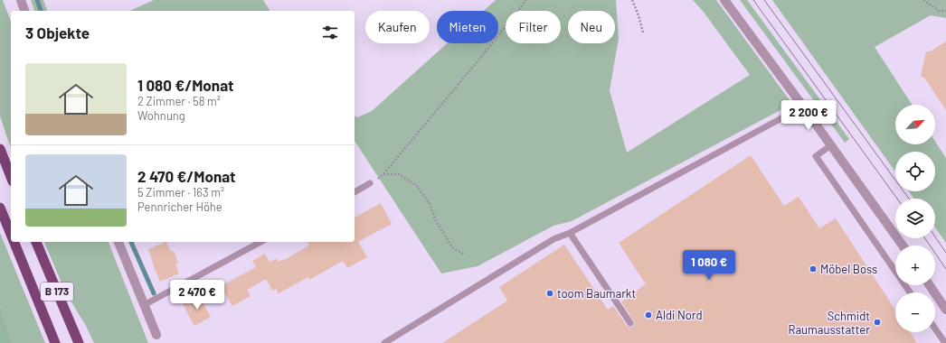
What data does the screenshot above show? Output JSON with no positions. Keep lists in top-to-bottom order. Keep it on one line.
{"streets":{"highway":["B 173"]},"places":["Möbel Boss","toom Baumarkt","Aldi Nord","Schmidt Raumausstatter"],"north":"top right","page":{"chip":["Kaufen","Mieten","Filter","Neu"],"heading":"3 Objekte","list":[{"name":"1 080 €/Monat","note":"2 Zimmer · 58 m² · Wohnung"},{"name":"2 470 €/Monat","note":"5 Zimmer · 163 m² · Pennricher Höhe"}],"price":["2 200 €","1 080 €","2 470 €"],"map_buttons":["+","−"]}}
